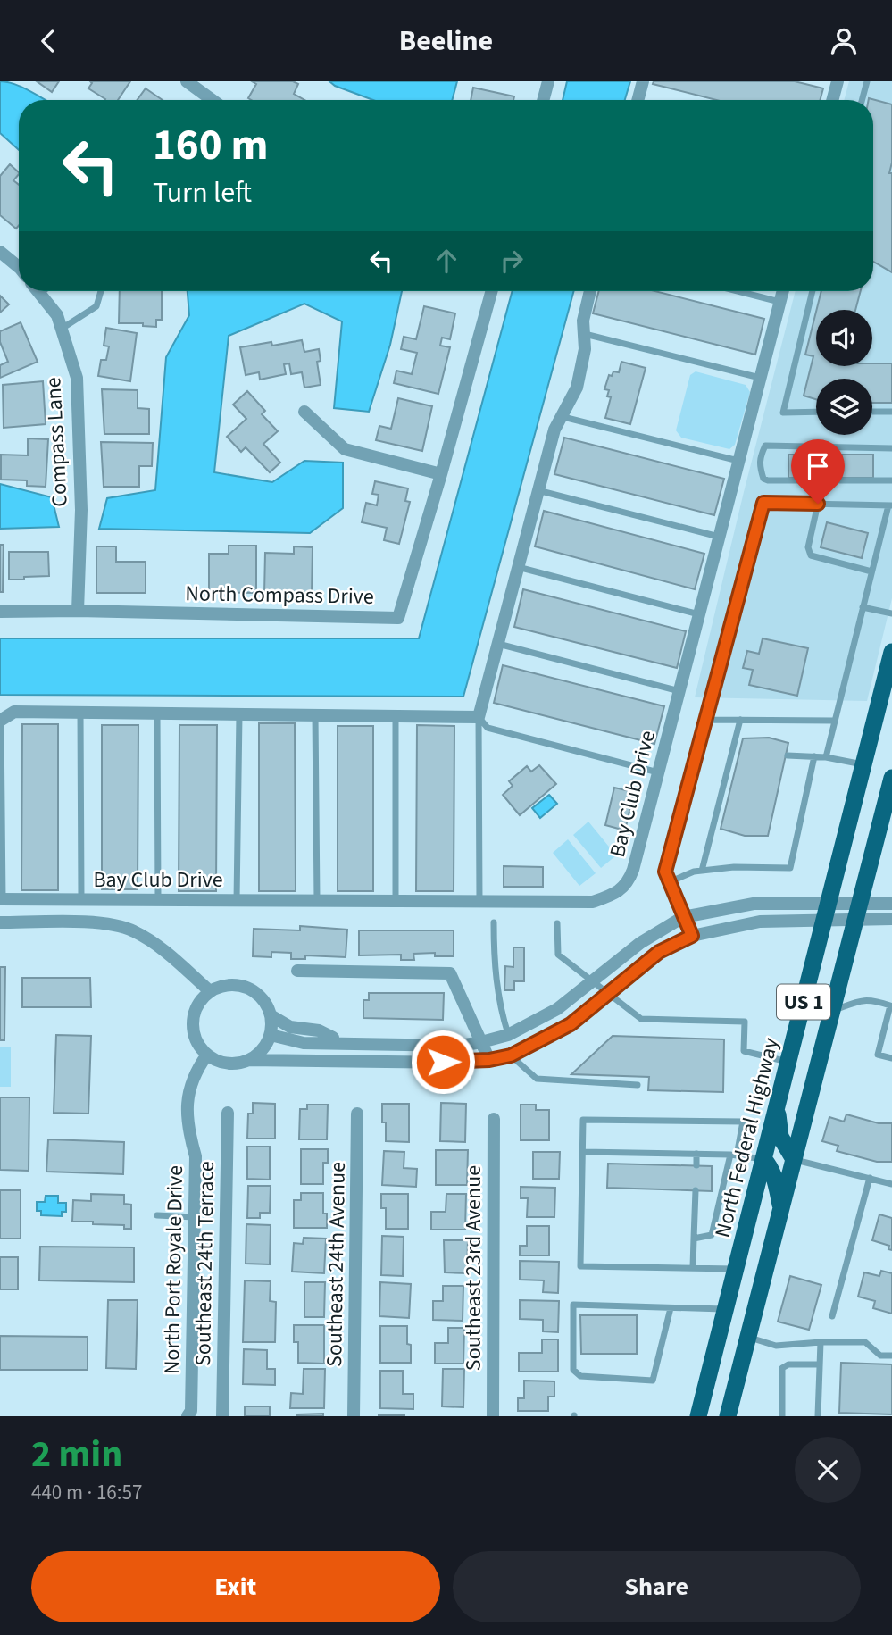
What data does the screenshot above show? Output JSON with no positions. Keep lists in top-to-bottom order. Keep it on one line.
{"streets":{"main road":["US 1","North Federal Highway"],"street":["Compass Lane","North Compass Drive","Bay Club Drive","Southeast 24th Terrace","Southeast 24th Avenue","Southeast 23rd Avenue","North Port Royale Drive"]},"crossings":[["Compass Lane","North Compass Drive"]],"page":{"header":"Beeline","turn":["160 m","Turn left"],"heading":["2 min","440 m · 16:57"],"buttons":["Exit","Share"]}}
